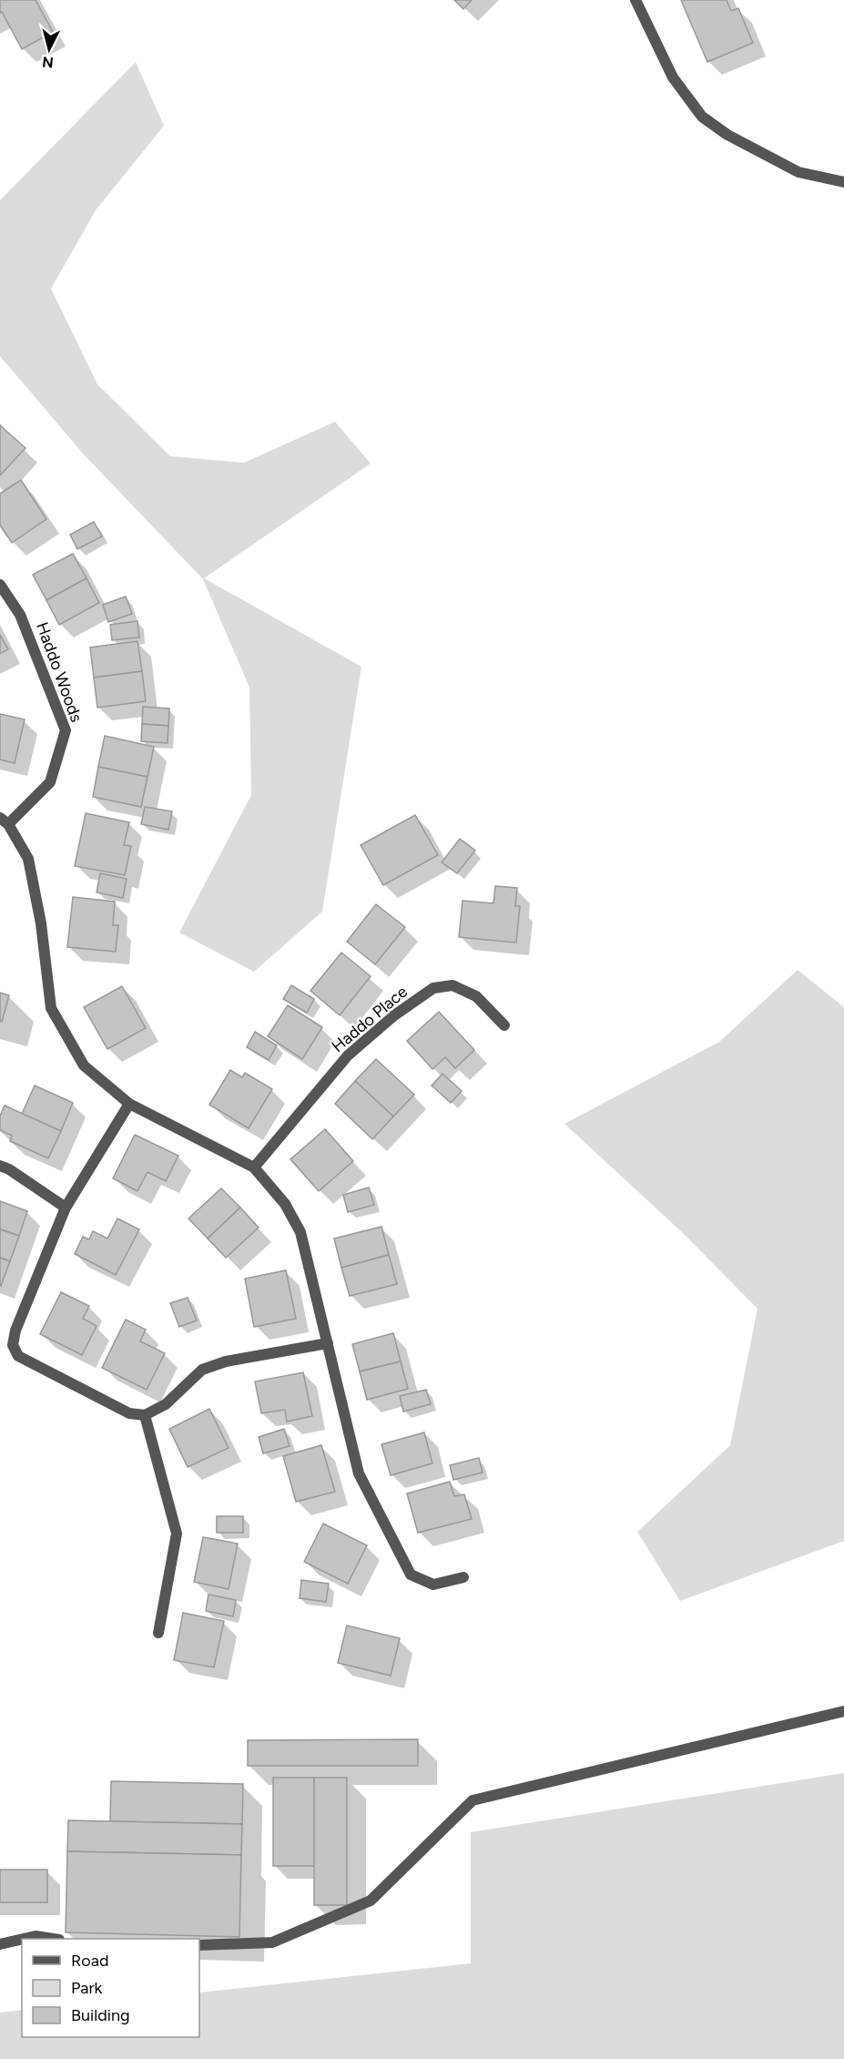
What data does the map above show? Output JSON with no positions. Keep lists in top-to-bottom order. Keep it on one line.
{"streets":{"street":["Haddo Woods","Haddo Place"]},"legend":["Road","Park","Building"],"north":"bottom"}
